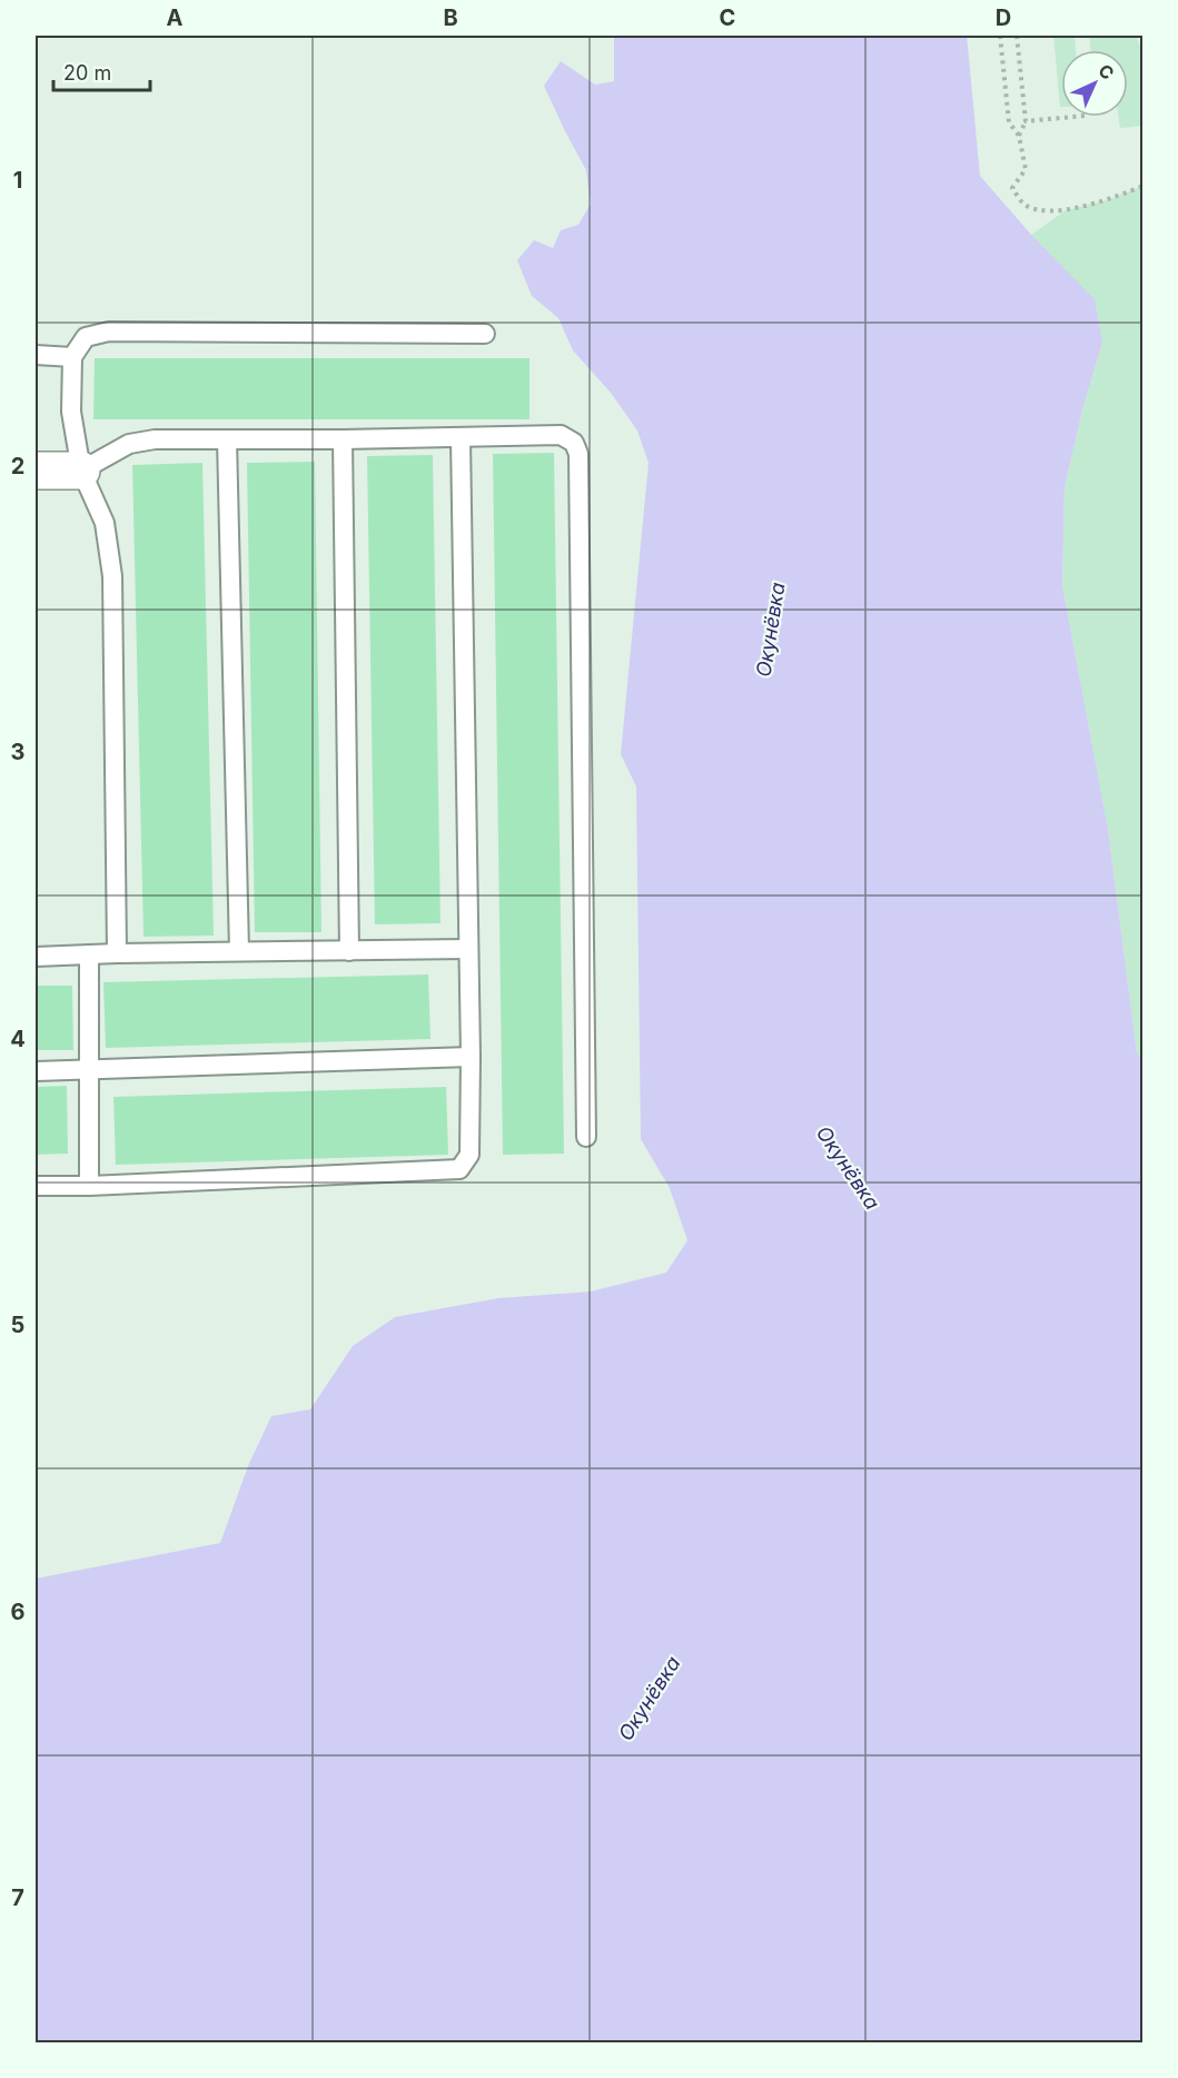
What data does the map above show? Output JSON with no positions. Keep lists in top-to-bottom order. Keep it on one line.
{"water":["Окунёвка"],"scale_bar":"20 m","north":"top right","grid":{"columns":["A","B","C","D"],"rows":["1","2","3","4","5","6","7"]}}
